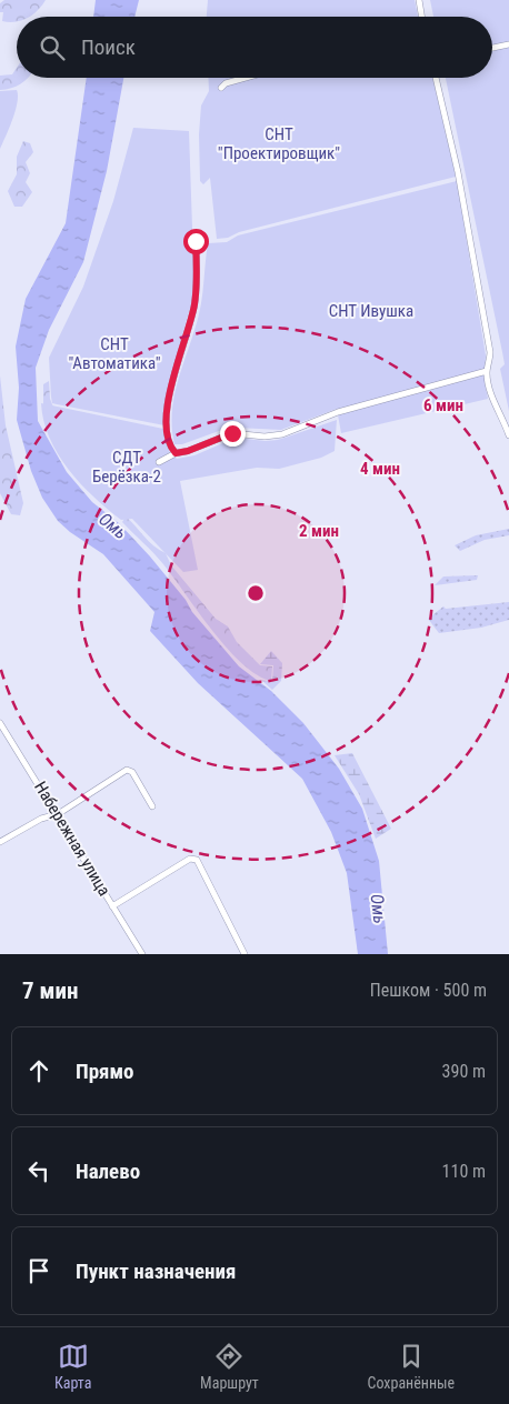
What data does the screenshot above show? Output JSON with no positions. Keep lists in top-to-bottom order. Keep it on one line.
{"streets":{"street":["Набережная улица"]},"water":["Омь"],"parks":["СНТ \"Проектировщик\"","СНТ Ивушка","СНТ \"Автоматика\"","СДТ Берёзка-2"],"page":{"search":"Поиск","heading":["7 мин","Пешком · 500 m"],"list":[["Прямо","390 m"],["Налево","110 m"],"Пункт назначения"],"nav":["Карта","Маршрут","Сохранённые"]},"rings":["6 мин","4 мин","2 мин"]}
